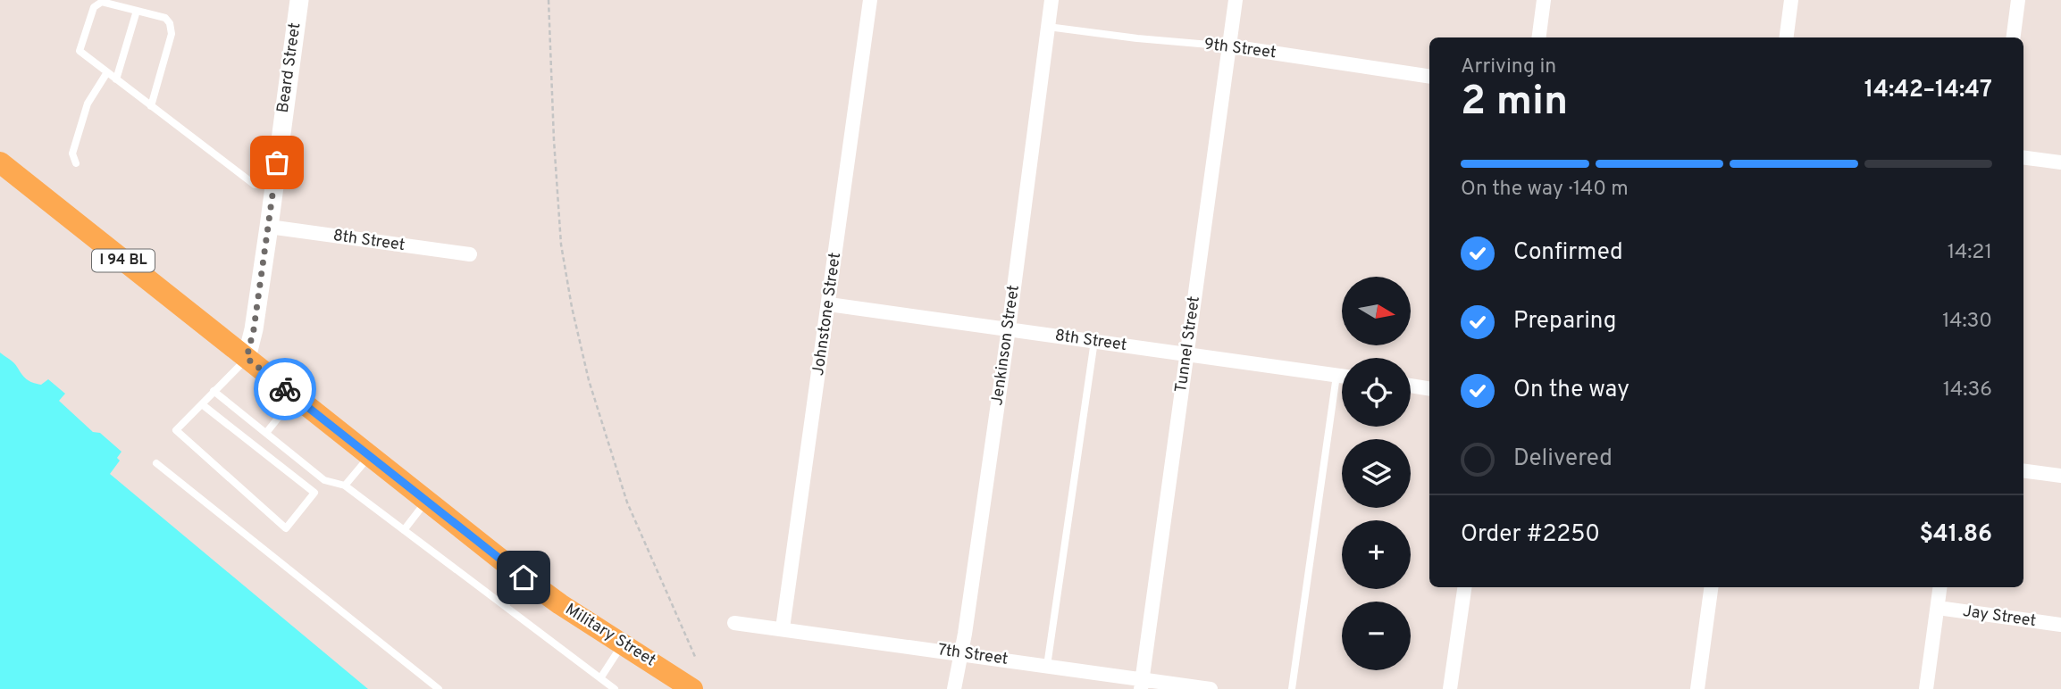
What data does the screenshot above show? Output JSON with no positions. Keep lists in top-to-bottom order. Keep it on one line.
{"streets":{"main road":["I 94 BL","Military Street"],"street":["9th Street","Beard Street","8th Street","Johnstone Street","Tunnel Street","Jenkinson Street","Jay Street","7th Street"]},"crossings":[["9th Street","Tunnel Street"],["9th Street","Jenkinson Street"],["Beard Street","8th Street"],["Beard Street","Military Street"],["8th Street","Johnstone Street"],["8th Street","Tunnel Street"],["8th Street","Jenkinson Street"],["Johnstone Street","7th Street"],["Tunnel Street","7th Street"],["Jenkinson Street","7th Street"]],"north":"right","page":{"heading":["2 min","Arriving in","14:42–14:47"],"panel":["Order #2250","$41.86"],"bar":"On the way · 140 m","list":[["Confirmed","14:21"],["Preparing","14:30"],["On the way","14:36"],"Delivered"],"map_buttons":["+","−"]}}
